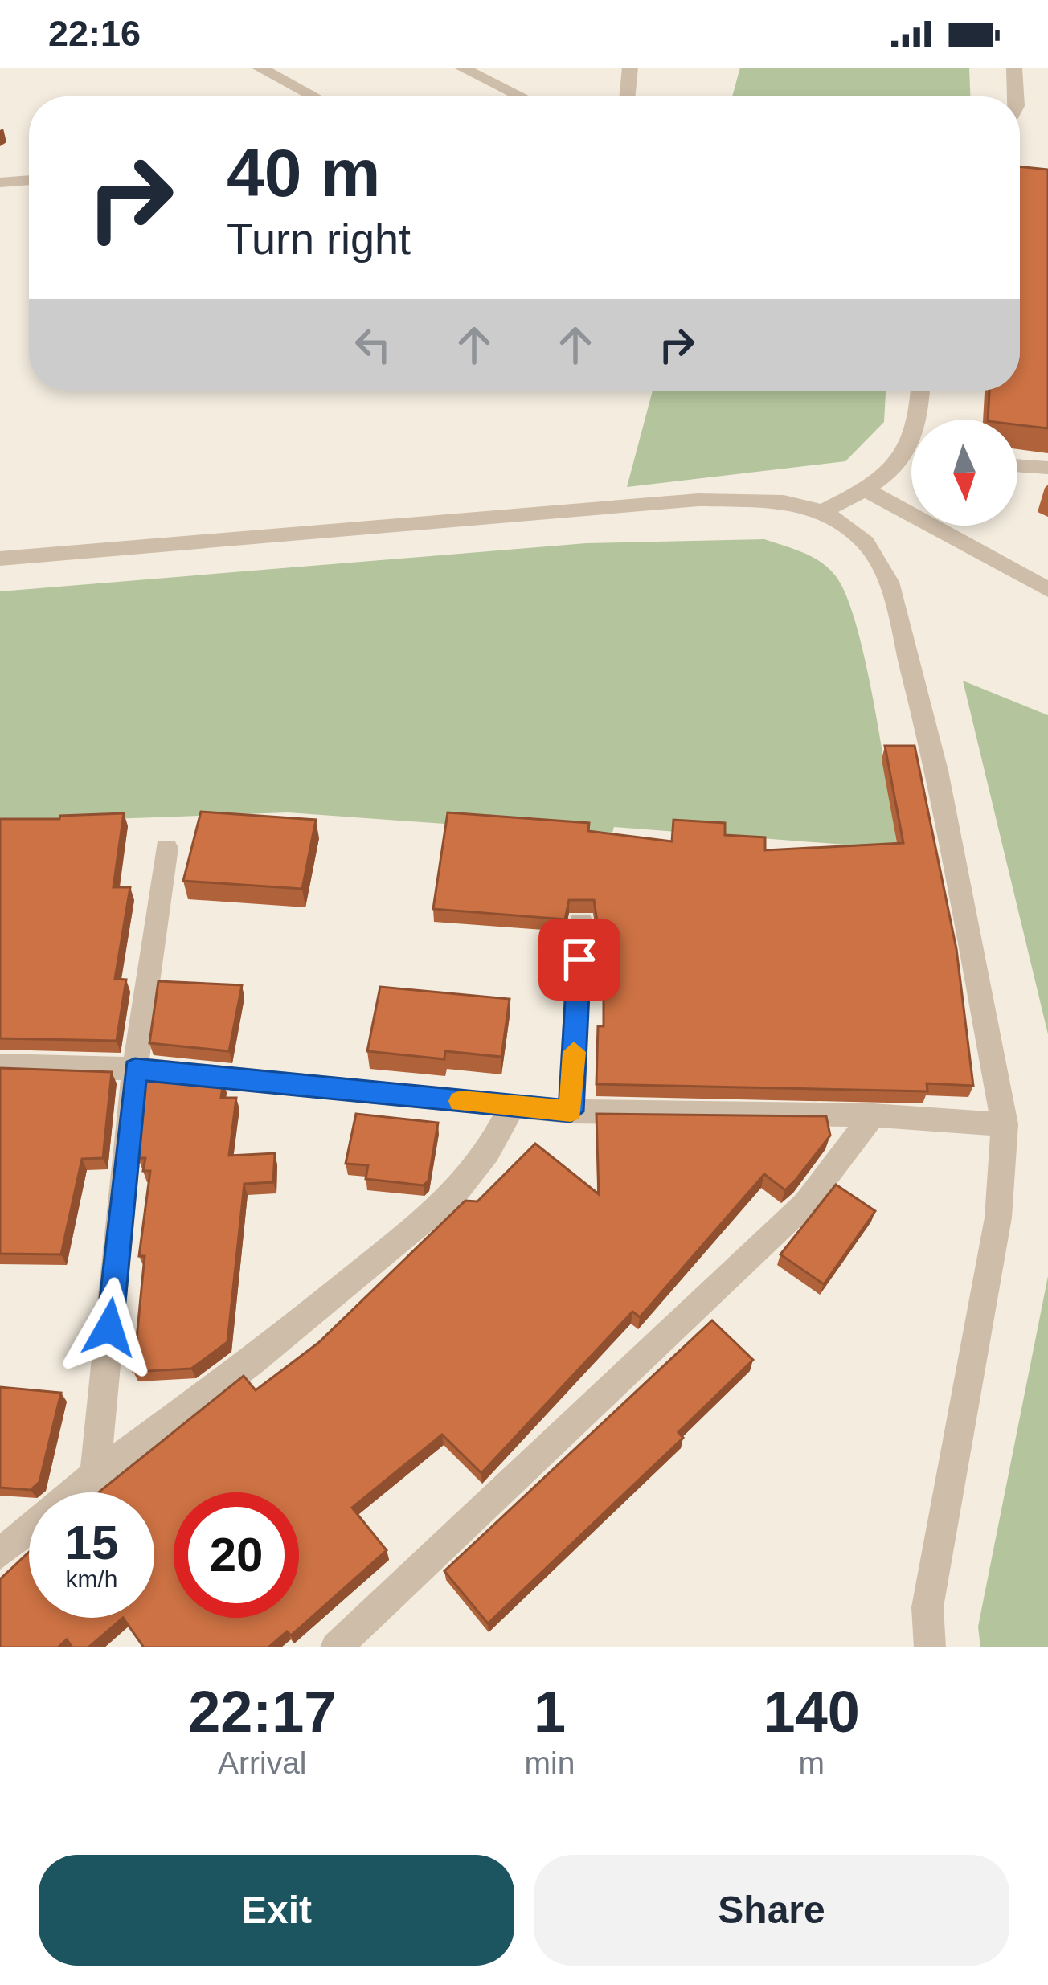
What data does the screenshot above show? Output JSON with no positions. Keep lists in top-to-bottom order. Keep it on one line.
{"north":"bottom","page":{"status":"22:16","turn":["40 m","Turn right"],"speed":"15 km/h","limit":"20","eta":["22:17","Arrival","1","min","140","m"],"buttons":["Exit","Share"]}}
